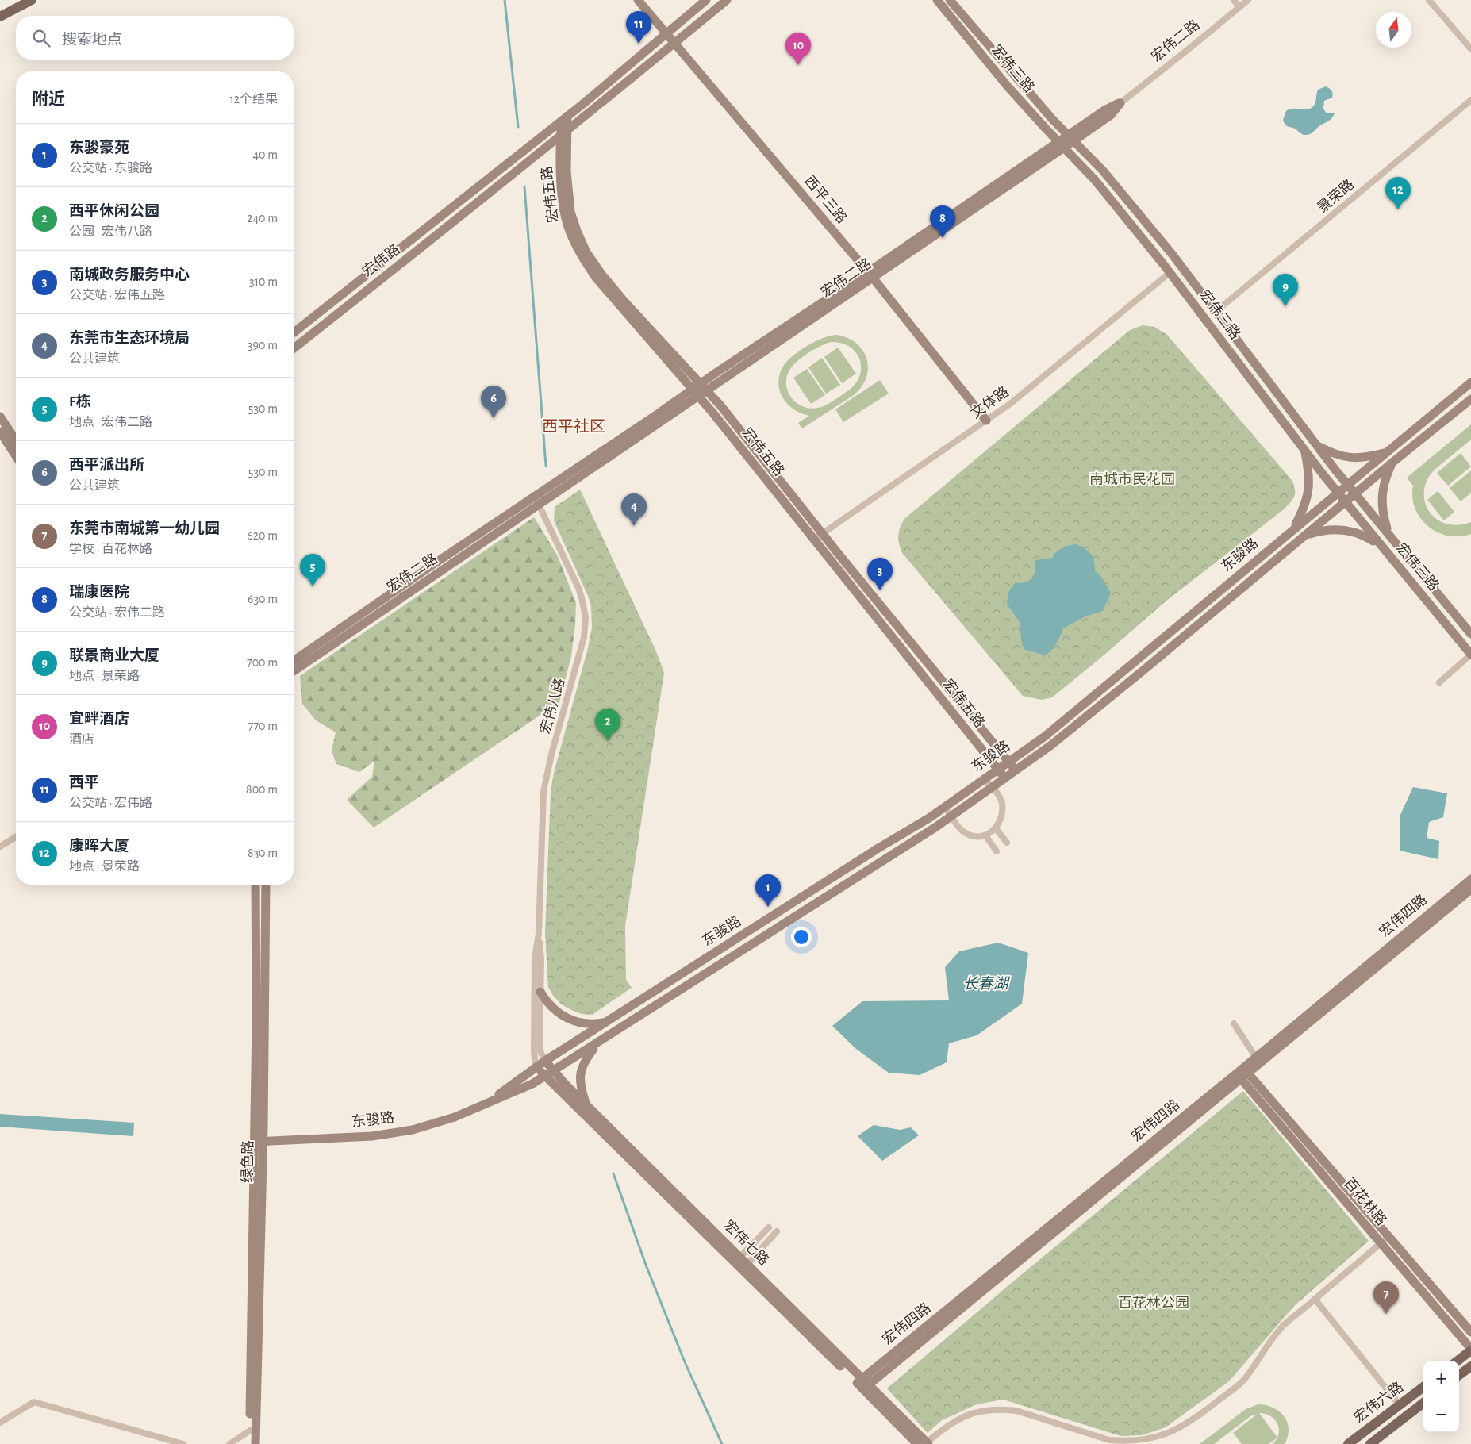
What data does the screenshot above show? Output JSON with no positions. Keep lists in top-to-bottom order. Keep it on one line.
{"streets":{"main road":["宏伟六路"],"street":["宏伟二路","宏伟三路","宏伟五路","景荣路","西平三路","宏伟路","文体路","东骏路","宏伟八路","宏伟四路","绿色路","百花林路","宏伟七路"]},"crossings":[["宏伟二路","宏伟三路"],["宏伟二路","宏伟五路"],["宏伟二路","西平三路"],["宏伟二路","宏伟八路"],["宏伟三路","景荣路"],["宏伟三路","文体路"],["宏伟三路","东骏路"],["宏伟五路","宏伟路"],["宏伟五路","文体路"],["宏伟五路","东骏路"],["西平三路","文体路"],["东骏路","宏伟八路"],["东骏路","绿色路"],["东骏路","宏伟七路"],["宏伟八路","宏伟七路"],["宏伟四路","百花林路"],["宏伟四路","宏伟七路"]],"districts":["西平社区"],"water":["长春湖"],"parks":["南城市民花园","百花林公园"],"north":"top","page":{"pins":["11","10","12","8","9","6","4","5","3","2","1","7"],"search":"搜索地点","heading":["附近","12个结果"],"list":[{"mark":"1","name":"东骏豪苑","note":"公交站 · 东骏路","value":"40 m"},{"mark":"2","name":"西平休闲公园","note":"公园 · 宏伟八路","value":"240 m"},{"mark":"3","name":"南城政务服务中心","note":"公交站 · 宏伟五路","value":"310 m"},{"mark":"4","name":"东莞市生态环境局","note":"公共建筑","value":"390 m"},{"mark":"5","name":"F栋","note":"地点 · 宏伟二路","value":"530 m"},{"mark":"6","name":"西平派出所","note":"公共建筑","value":"530 m"},{"mark":"7","name":"东莞市南城第一幼儿园","note":"学校 · 百花林路","value":"620 m"},{"mark":"8","name":"瑞康医院","note":"公交站 · 宏伟二路","value":"630 m"},{"mark":"9","name":"联景商业大厦","note":"地点 · 景荣路","value":"700 m"},{"mark":"10","name":"宜畔酒店","note":"酒店","value":"770 m"},{"mark":"11","name":"西平","note":"公交站 · 宏伟路","value":"800 m"},{"mark":"12","name":"康晖大厦","note":"地点 · 景荣路","value":"830 m"}],"map_buttons":["+","−"]}}
